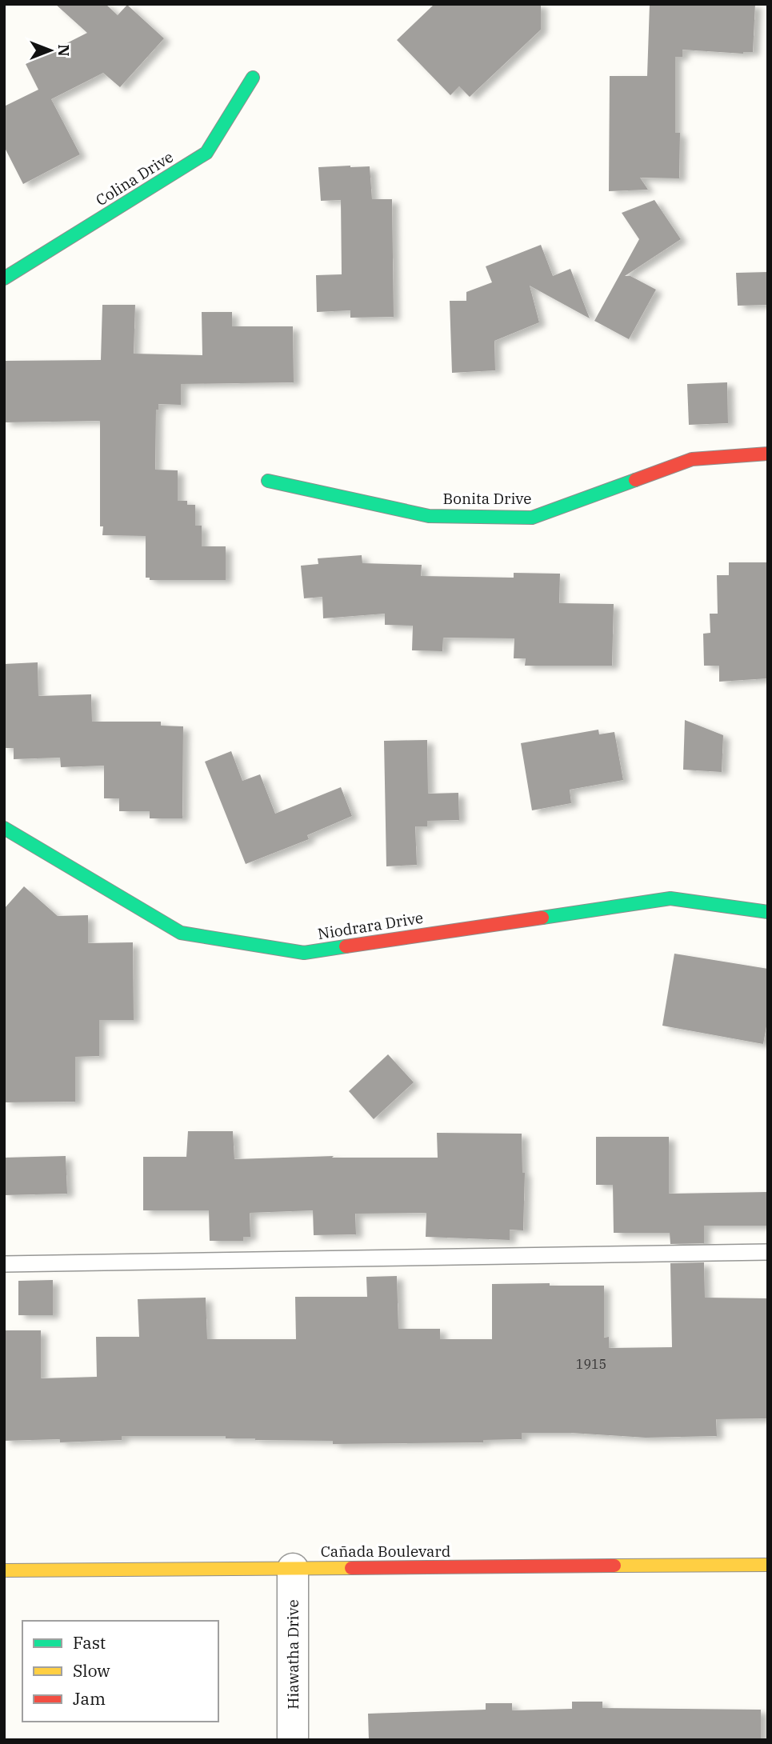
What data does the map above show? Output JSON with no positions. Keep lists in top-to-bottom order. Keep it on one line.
{"streets":{"street":["Colina Drive","Bonita Drive","Niodrara Drive","Cañada Boulevard","Hiawatha Drive"]},"crossings":[["Cañada Boulevard","Hiawatha Drive"]],"house_numbers":["1915"],"legend":["Fast","Slow","Jam"],"north":"right"}
